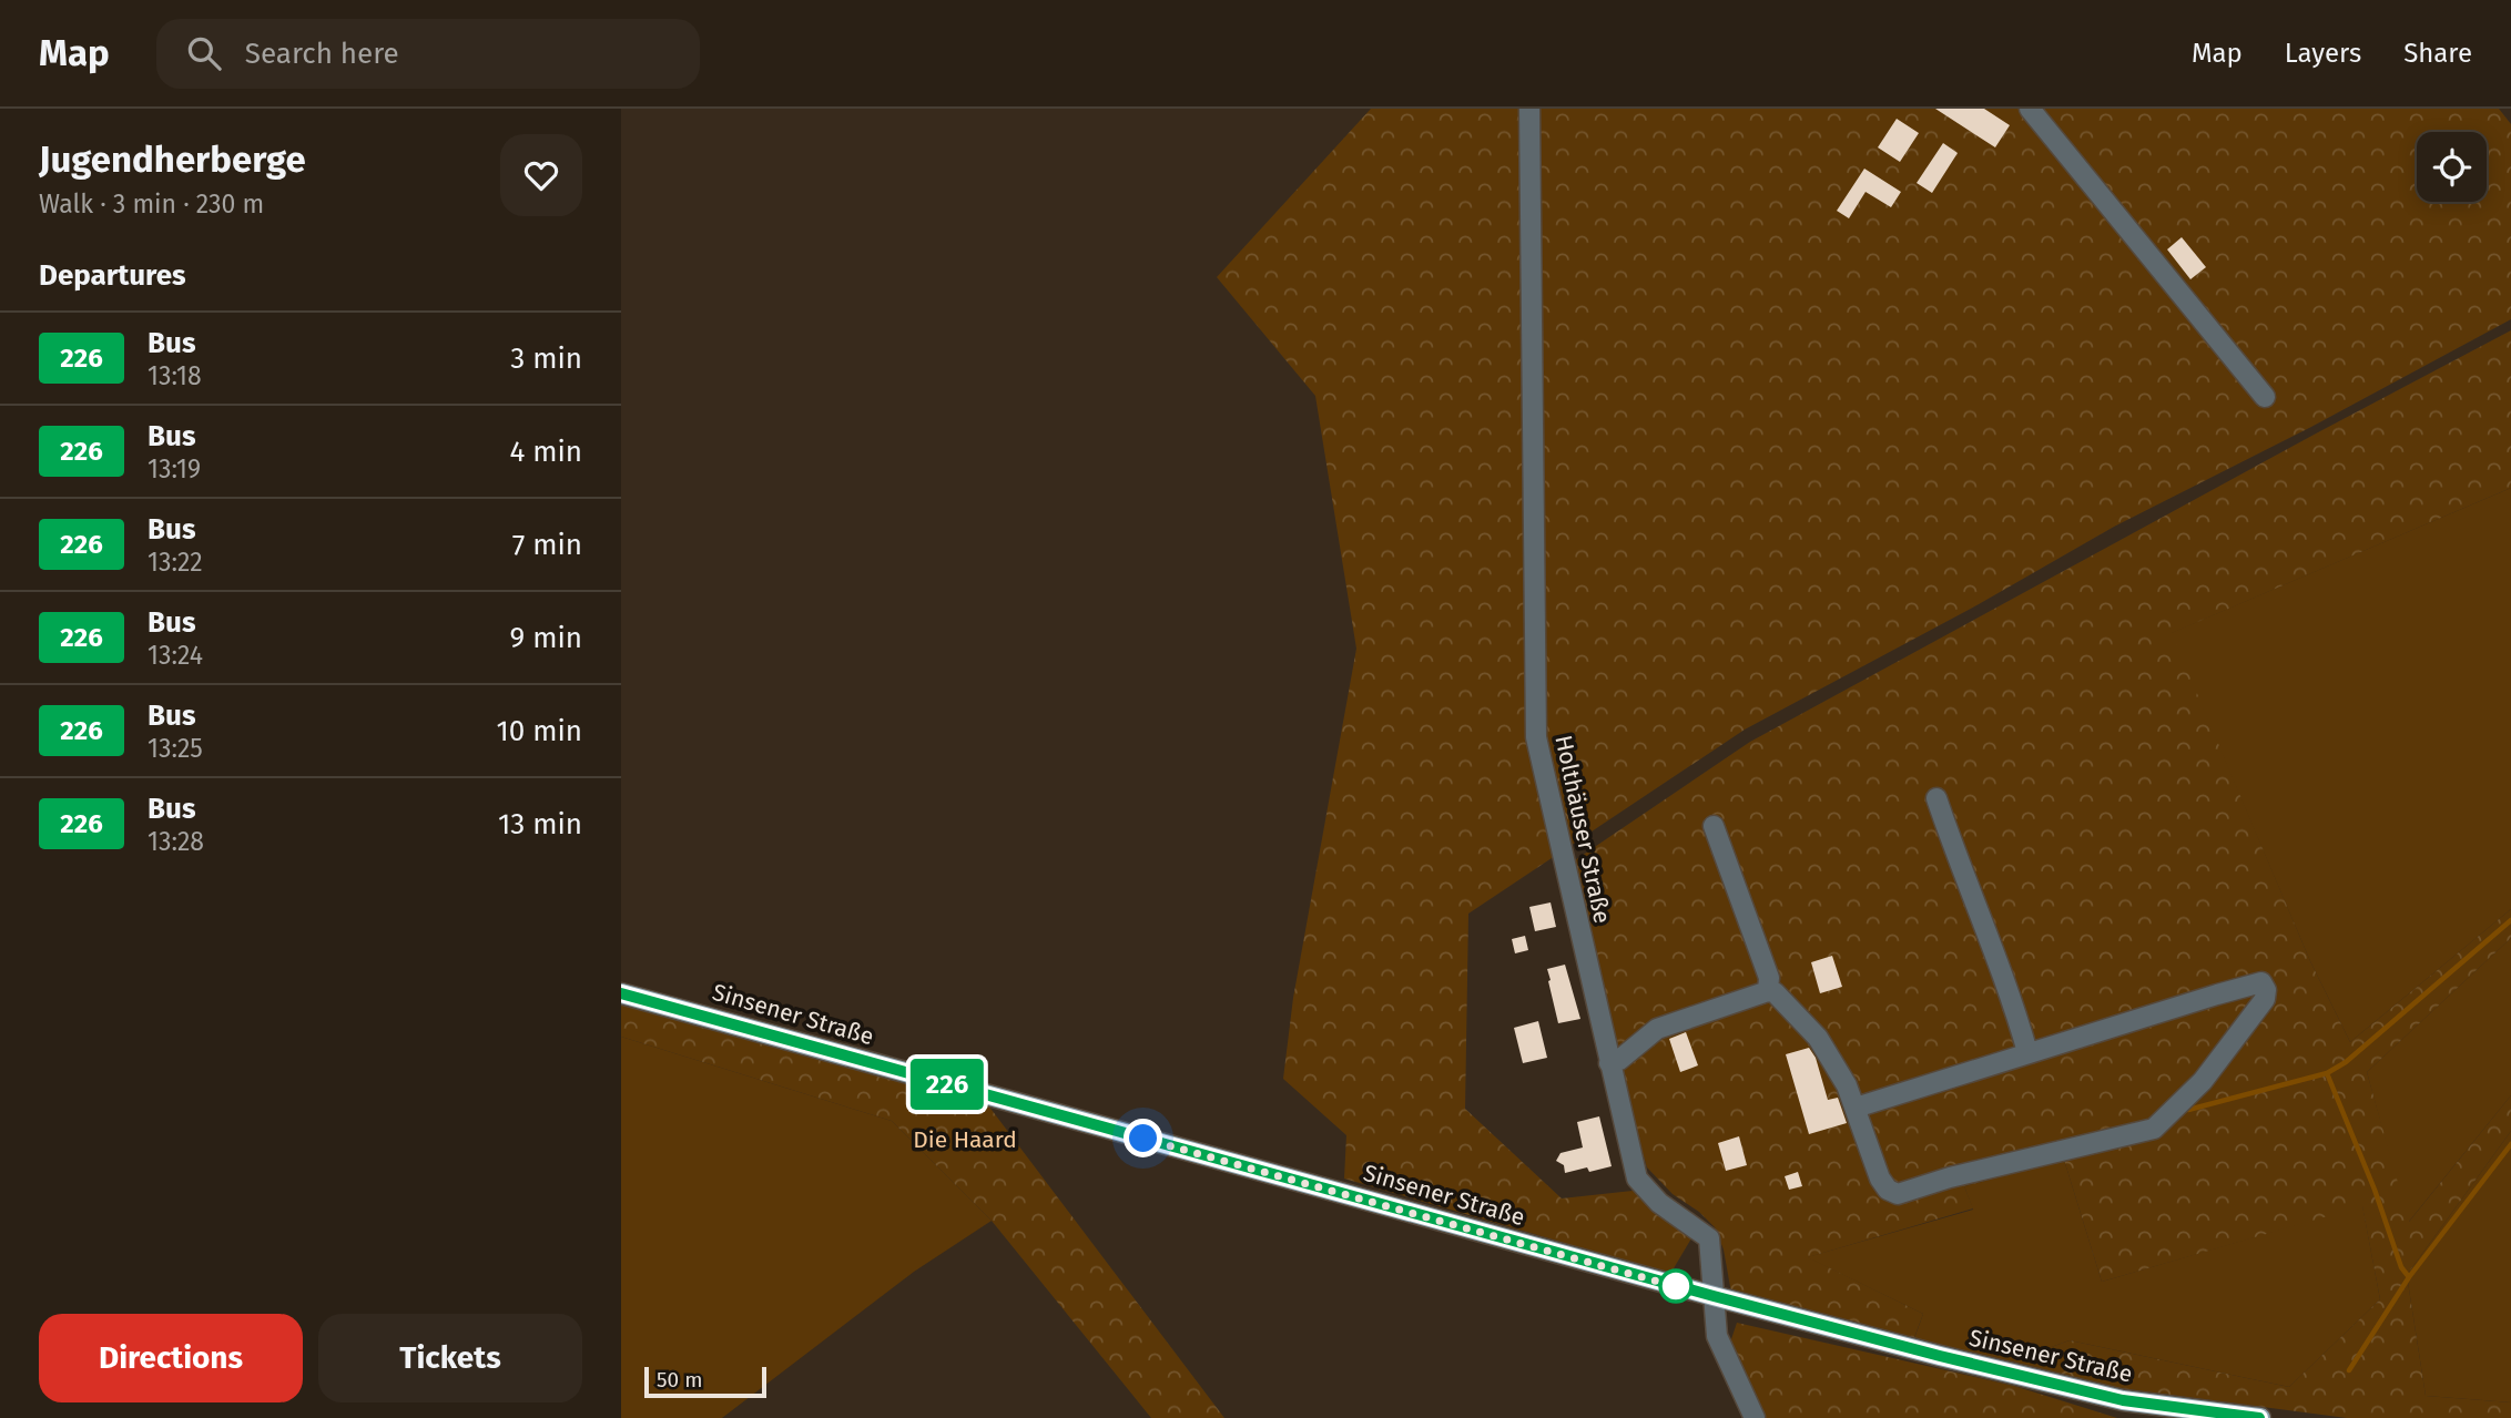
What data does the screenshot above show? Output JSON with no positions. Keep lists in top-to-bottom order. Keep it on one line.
{"streets":{"main road":["Sinsener Straße"],"street":["Holthäuser Straße"]},"crossings":[["Holthäuser Straße","Sinsener Straße"]],"parks":["Die Haard"],"lines":["bus line 226"],"scale_bar":"50 m","page":{"header":"Map","search":"Search here","nav":["Map","Layers","Share"],"heading":[["Jugendherberge","Walk · 3 min · 230 m"],"Departures"],"on_map":"226","list":[{"mark":"226","name":"Bus","note":"13:18","value":"3 min"},{"mark":"226","name":"Bus","note":"13:19","value":"4 min"},{"mark":"226","name":"Bus","note":"13:22","value":"7 min"},{"mark":"226","name":"Bus","note":"13:24","value":"9 min"},{"mark":"226","name":"Bus","note":"13:25","value":"10 min"},{"mark":"226","name":"Bus","note":"13:28","value":"13 min"}],"buttons":["Directions","Tickets"],"scale":"50 m"}}
